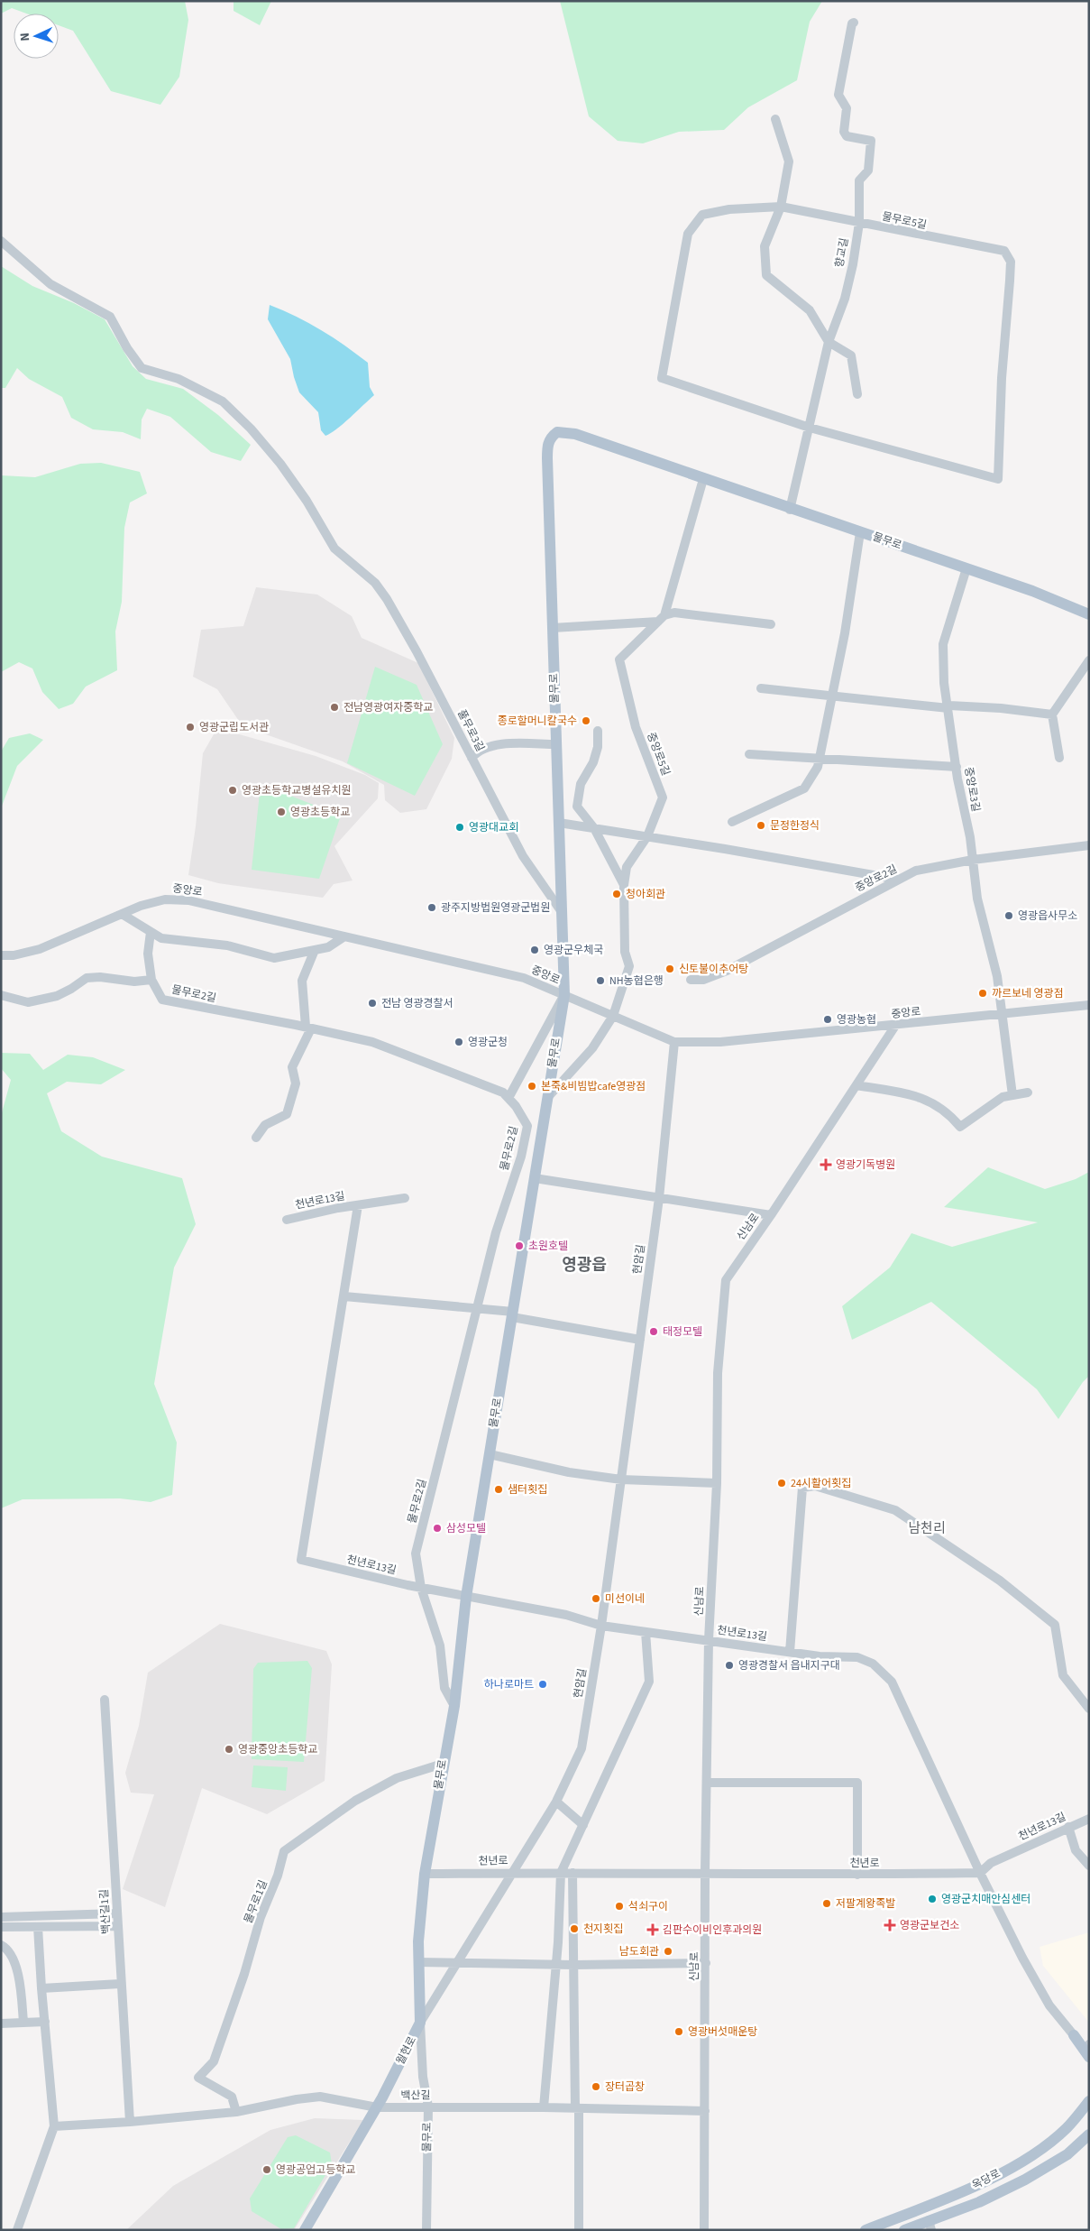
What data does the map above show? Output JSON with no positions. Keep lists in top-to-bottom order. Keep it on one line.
{"streets":{"main road":["물무로","월현로","옥당로"],"street":["물무로5길","향교길","풀무로3길","중앙로5길","중앙로3길","중앙로2길","중앙로","물무로2길","천년로13길","신남로","현암길","천년로","물무로1길","백산길1길","백산길"]},"crossings":[["물무로5길","향교길"],["향교길","물무로"],["물무로","풀무로3길"],["물무로","중앙로5길"],["물무로","중앙로3길"],["물무로","중앙로"],["물무로","물무로2길"],["물무로","천년로13길"],["물무로","천년로"],["물무로","물무로1길"],["물무로","월현로"],["물무로","백산길"],["중앙로5길","중앙로"],["중앙로3길","중앙로2길"],["중앙로3길","중앙로"],["중앙로","신남로"],["중앙로","현암길"],["물무로2길","천년로13길"],["천년로13길","신남로"],["천년로13길","현암길"],["천년로13길","천년로"],["신남로","천년로"],["신남로","백산길"],["현암길","천년로"],["현암길","월현로"],["천년로","월현로"],["물무로1길","백산길"],["백산길1길","백산길"],["월현로","백산길"]],"districts":["영광읍","남천리"],"places":{"other":["전남영광여자중학교","종로할머니칼국수","영광군립도서관","영광초등학교병설유치원","영광초등학교","문정한정식","영광대교회","청아회관","광주지방법원영광군법원","영광읍사무소","영광군우체국","신토불이추어탕","NH농협은행","까르보네 영광점","전남 영광경찰서","영광농협","영광군청","본죽&비빔밥cafe영광점","초원호텔","태정모텔","24시활어횟집","샘터횟집","삼성모텔","미선이네","영광경찰서 읍내지구대","하나로마트","영광중앙초등학교","영광군치매안심센터","저팔계왕족발","석쇠구이","천지횟집","남도회관","영광버섯매운탕","장터곱창","영광공업고등학교"],"health":["영광기독병원","영광군보건소","김판수이비인후과의원"]},"north":"left"}
